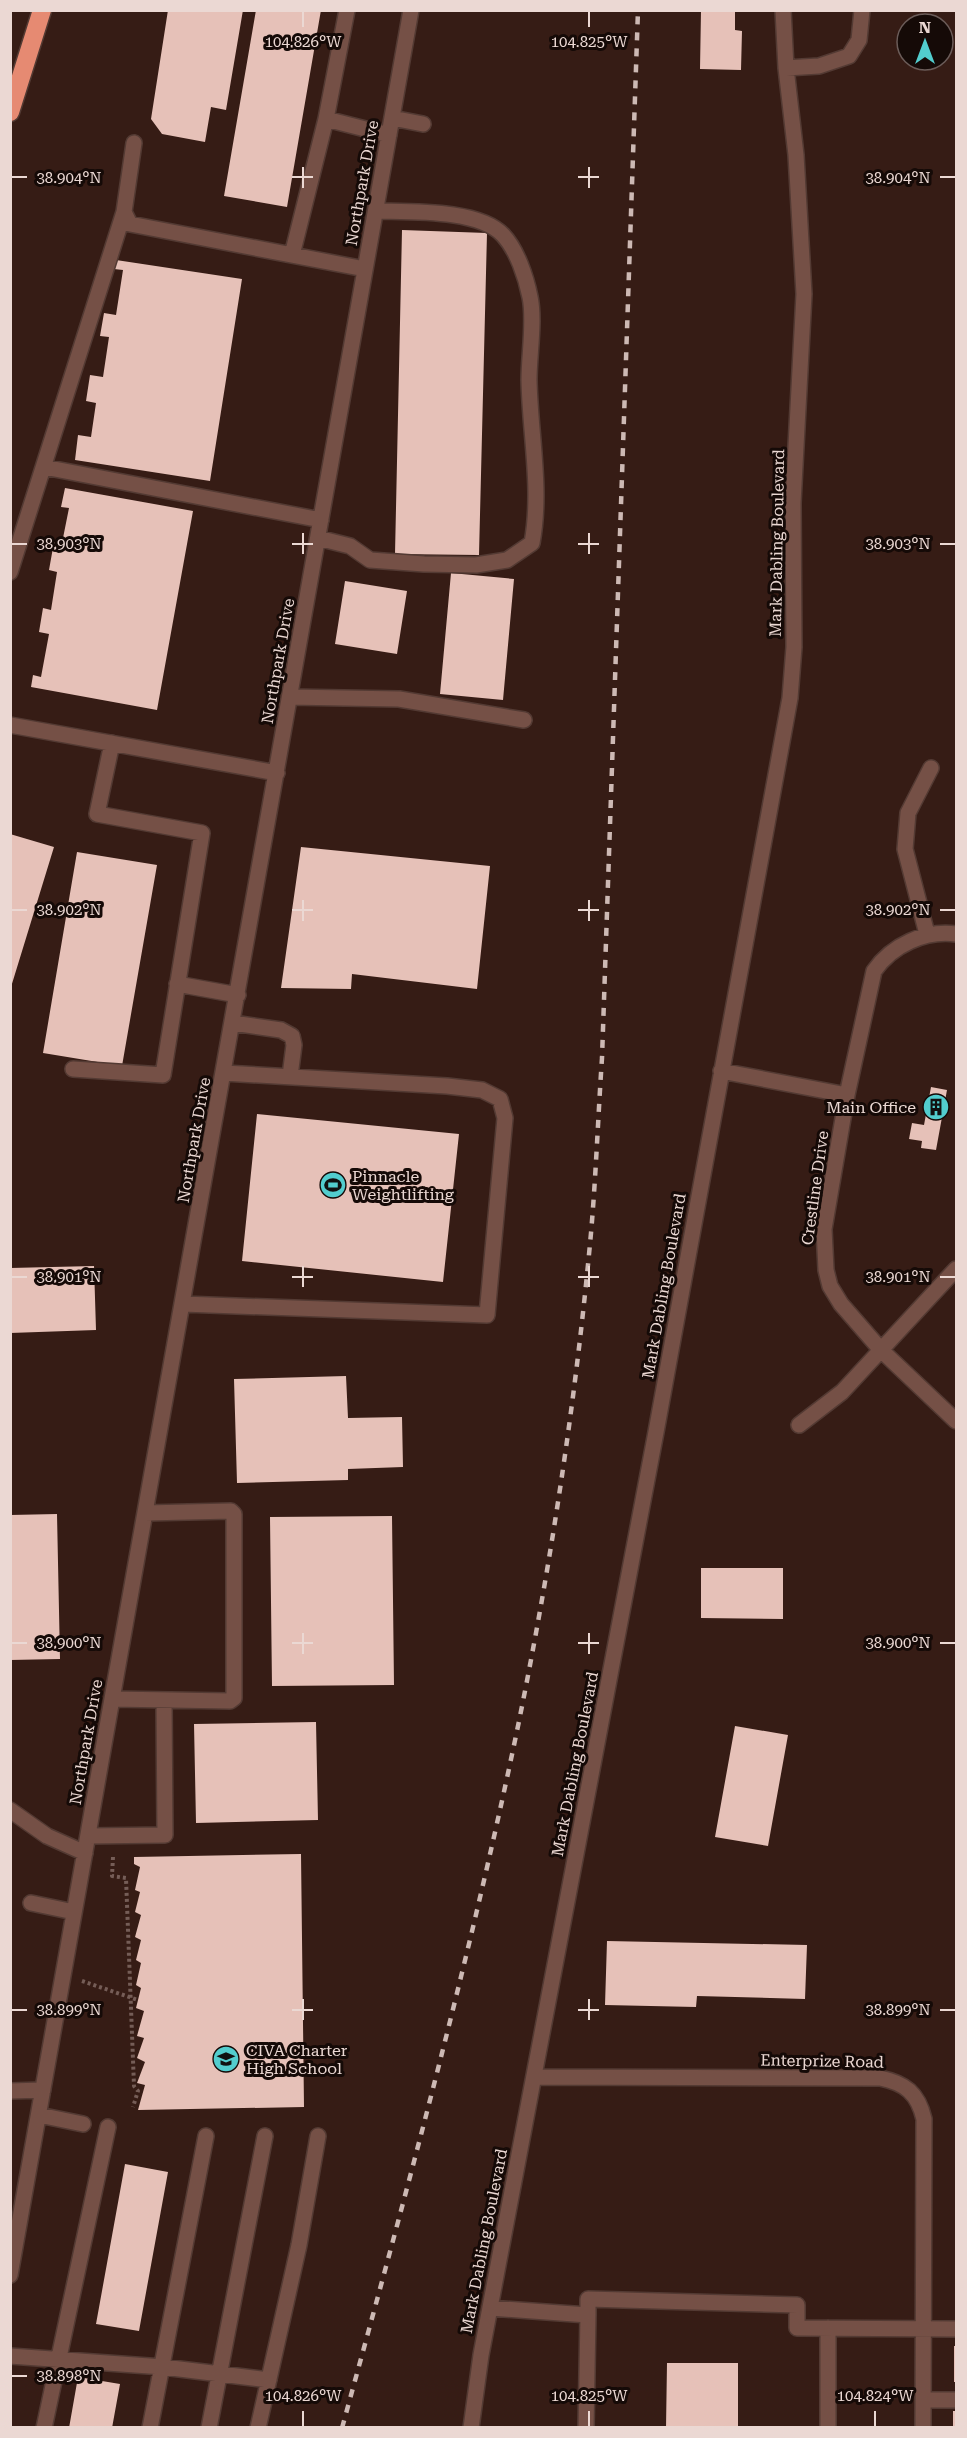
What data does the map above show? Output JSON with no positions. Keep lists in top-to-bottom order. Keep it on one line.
{"streets":{"street":["Northpark Drive","Mark Dabling Boulevard","Crestline Drive","Enterprize Road"]},"crossings":[["Mark Dabling Boulevard","Enterprize Road"]],"places":{"building":["Main Office"],"sports":["Pinnacle Weightlifting"],"school or university":["CIVA Charter High School"]},"north":"top","coordinates":["104.826°W","104.825°W","38.904°N","38.903°N","38.902°N","38.901°N","38.900°N","38.899°N","38.898°N","104.824°W"]}
